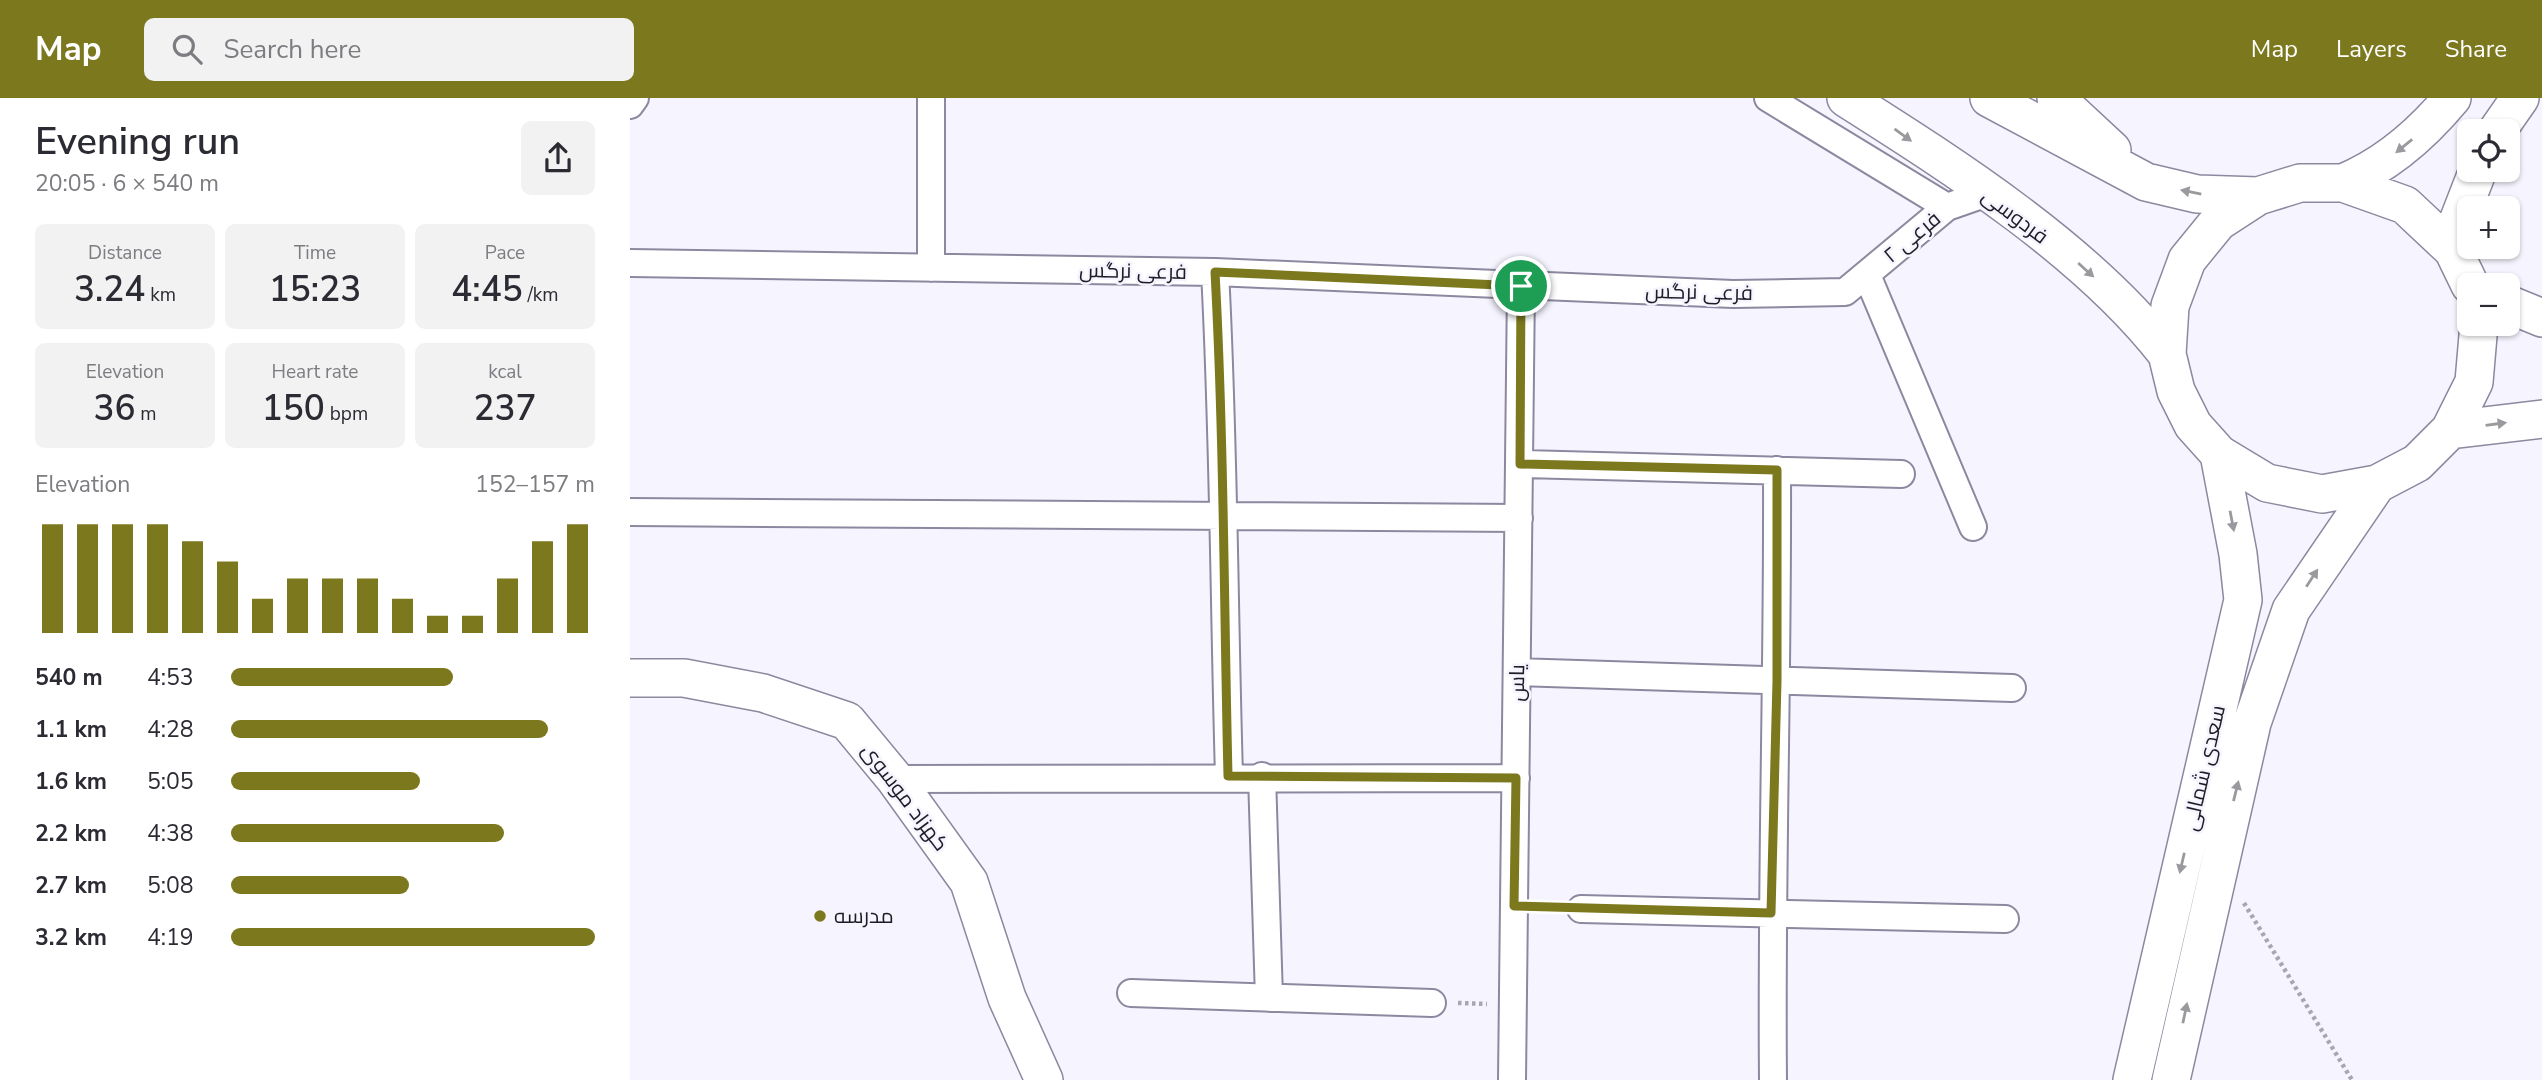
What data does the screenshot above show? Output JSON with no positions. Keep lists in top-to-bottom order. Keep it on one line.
{"streets":{"street":["فردوسی","فرعی ۲","فرعی نرگس","یاس","سعدی شمالی","کهزاد موسوی"]},"crossings":[["فردوسی","فرعی ۲"],["فرعی ۲","فرعی نرگس"],["فرعی نرگس","یاس"]],"places":["مدرسه"],"page":{"header":"Map","search":"Search here","nav":["Map","Layers","Share"],"heading":["Evening run","20:05 · 6 × 540 m"],"map_buttons":["+","−"],"stats":[["Distance","3.24 km"],["Time","15:23"],["Pace","4:45 /km"],["Elevation","36 m"],["Heart rate","150 bpm"],["kcal","237"]],"chart":["Elevation","152–157 m"],"list":[{"name":"540 m","note":"4:53"},{"name":"1.1 km","note":"4:28"},{"name":"1.6 km","note":"5:05"},{"name":"2.2 km","note":"4:38"},{"name":"2.7 km","note":"5:08"},{"name":"3.2 km","note":"4:19"}]}}
